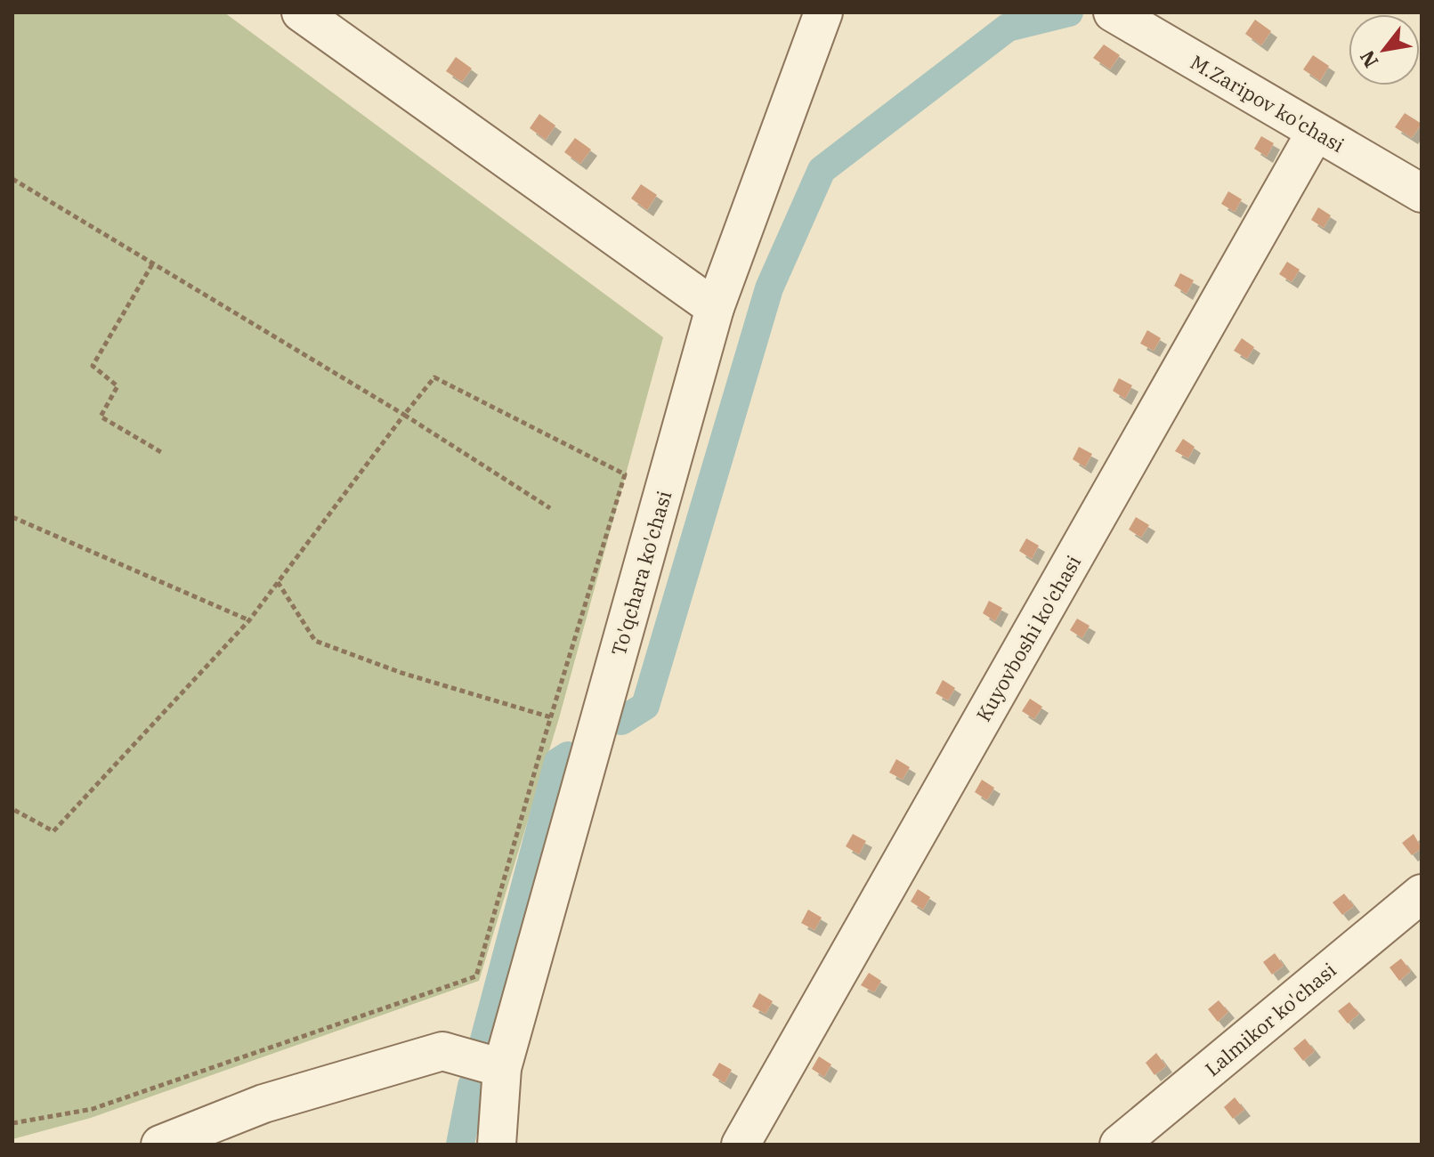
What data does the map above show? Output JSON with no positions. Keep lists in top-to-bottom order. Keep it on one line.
{"streets":{"street":["M.Zaripov ko'chasi","To'qchara ko'chasi","Kuyovboshi ko'chasi","Lalmikor ko'chasi"]},"crossings":[["M.Zaripov ko'chasi","Kuyovboshi ko'chasi"]],"north":"bottom left"}
